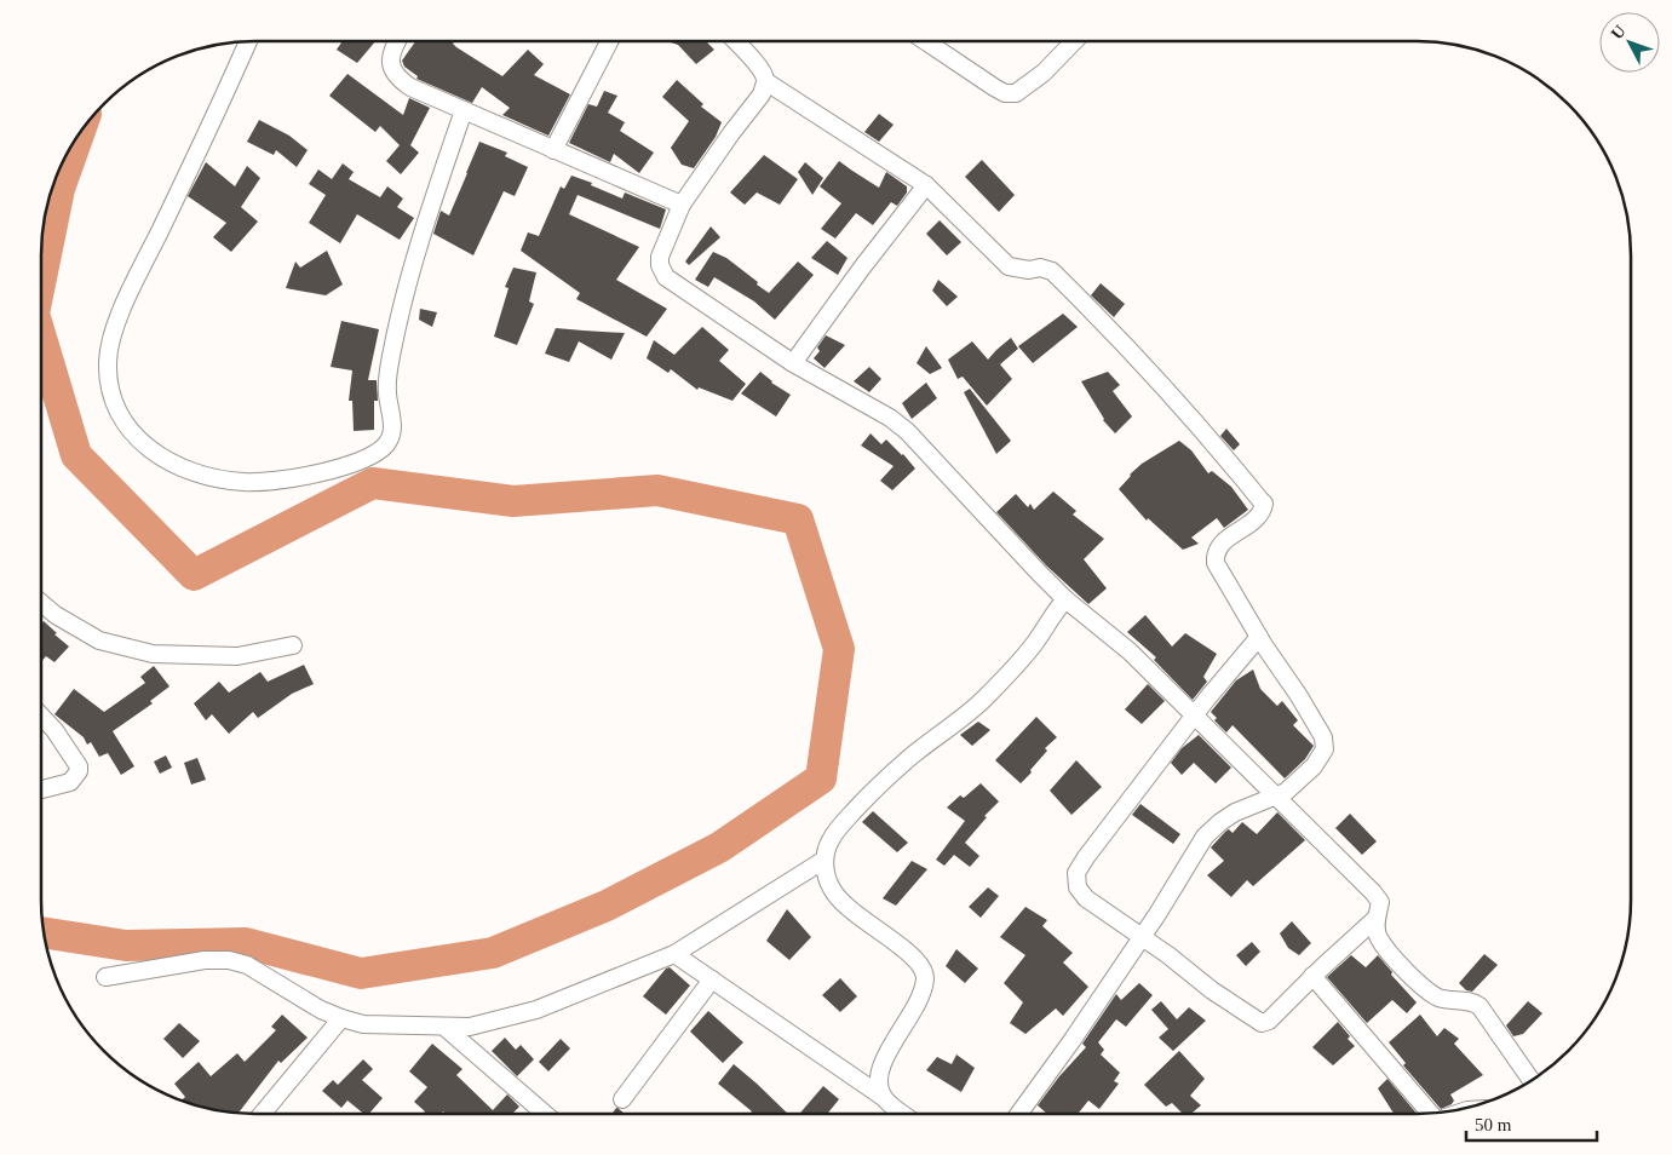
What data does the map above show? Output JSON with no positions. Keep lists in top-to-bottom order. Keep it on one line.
{"scale_bar":"50 m","north":"top left"}
